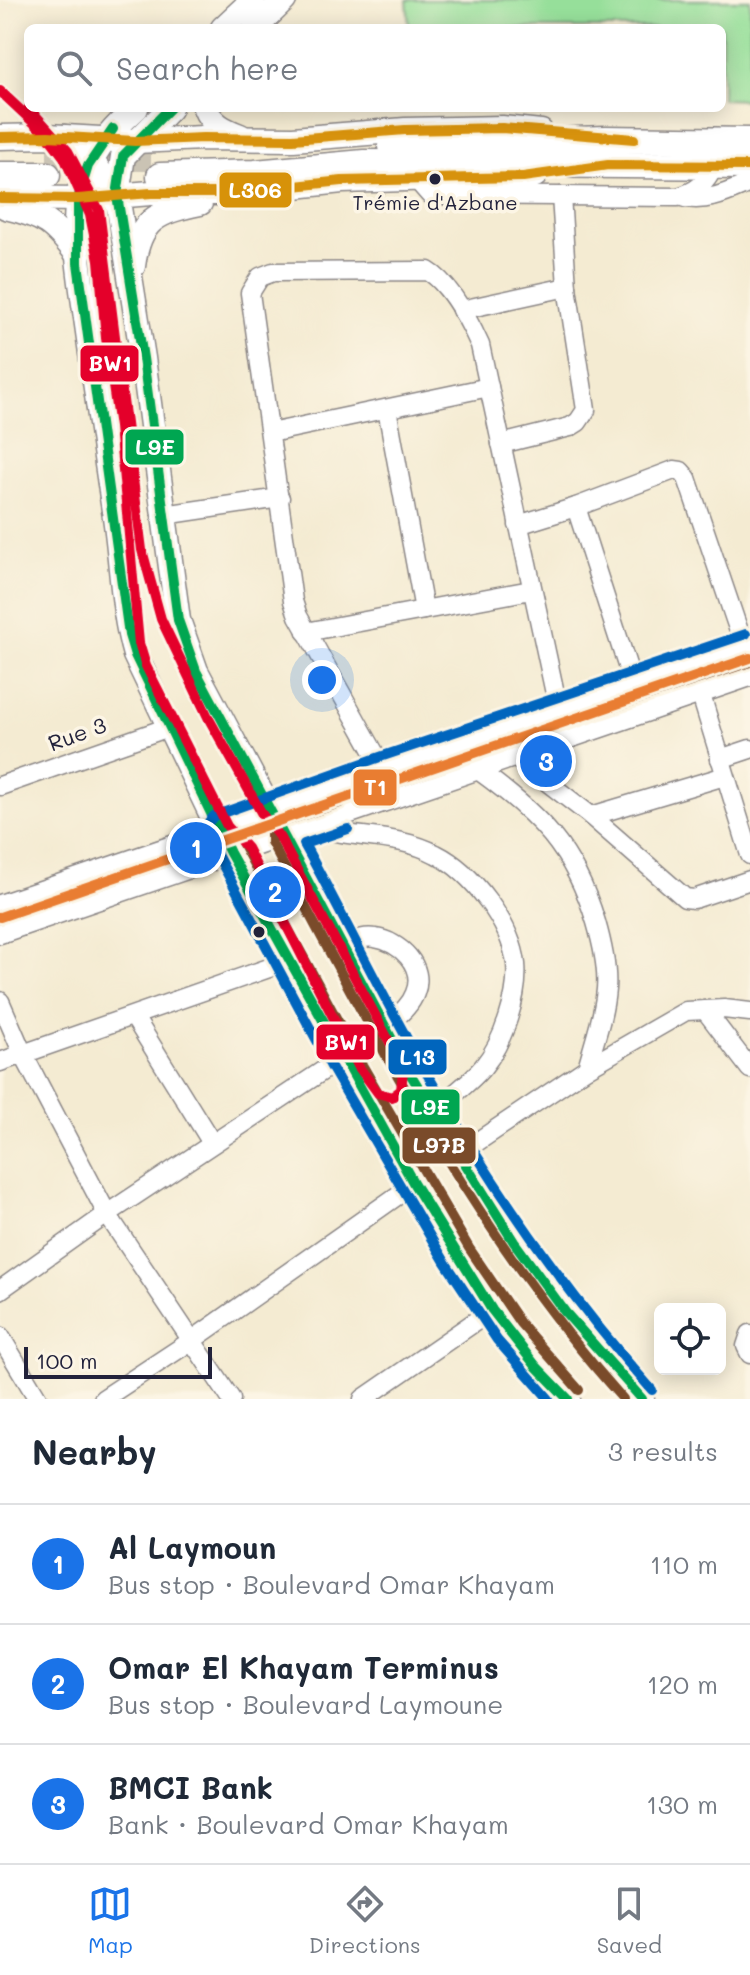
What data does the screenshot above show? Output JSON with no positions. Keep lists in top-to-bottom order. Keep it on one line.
{"streets":{"street":["Rue 3"]},"places":["Trémie d'Azbane"],"lines":["transit line BW1","transit line L9E","transit line L306","transit line L13","transit line T1","transit line L97B"],"scale_bar":"100 m","page":{"search":"Search here","pins":["3","1","2"],"scale":"100 m","heading":["Nearby","3 results"],"list":[{"mark":"1","name":"Al Laymoun","note":"Bus stop · Boulevard Omar Khayam","value":"110 m"},{"mark":"2","name":"Omar El Khayam Terminus","note":"Bus stop · Boulevard Laymoune","value":"120 m"},{"mark":"3","name":"BMCI Bank","note":"Bank · Boulevard Omar Khayam","value":"130 m"}],"nav":["Map","Directions","Saved"]}}
